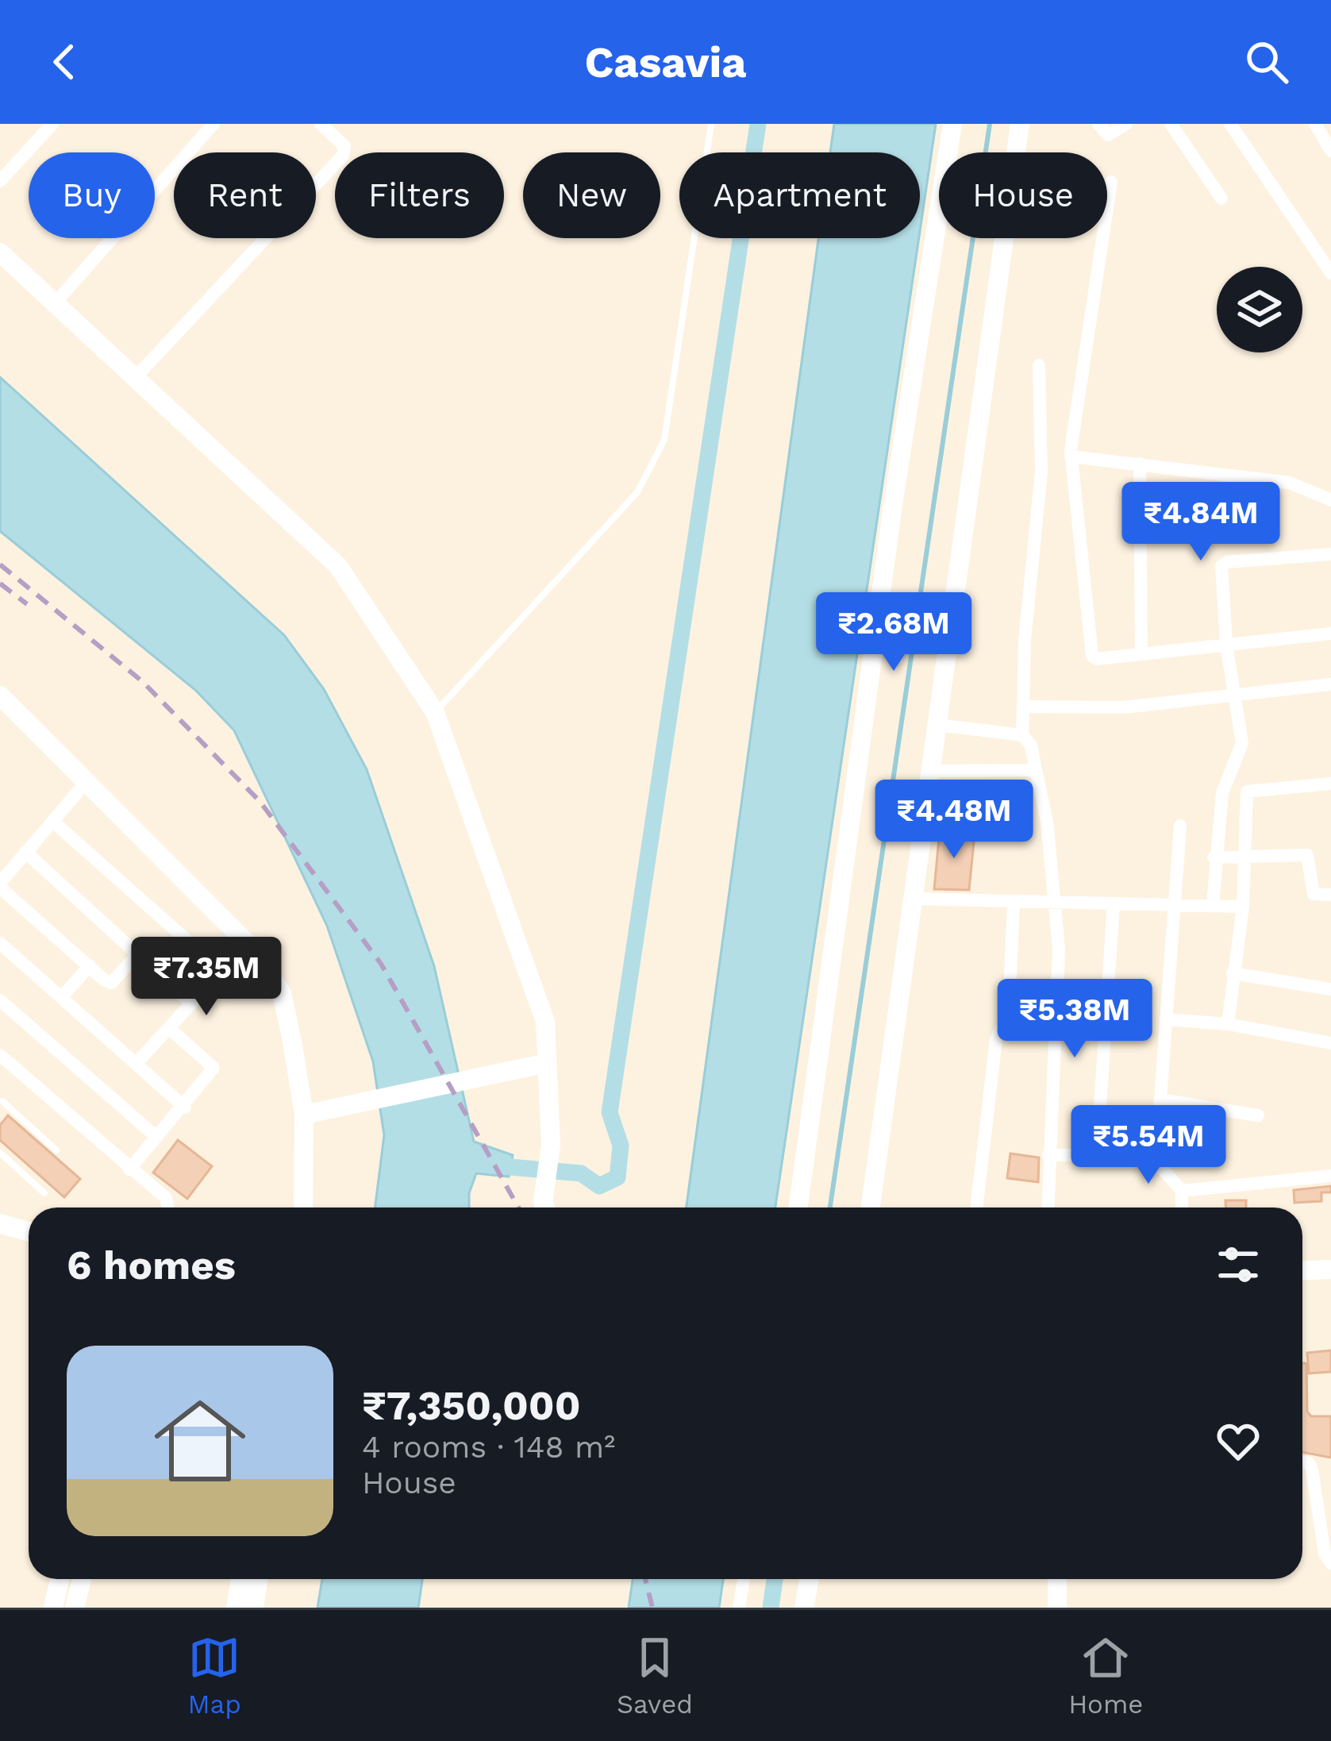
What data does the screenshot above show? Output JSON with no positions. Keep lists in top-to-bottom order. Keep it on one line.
{"page":{"header":"Casavia","chip":["Buy","Rent","Filters","New","Apartment","House"],"price":["₹4.84M","₹2.68M","₹4.48M","₹7.35M","₹5.38M","₹5.54M"],"heading":"6 homes","list":[{"name":"₹7,350,000","note":"4 rooms · 148 m² · House"}],"tabs":["Map","Saved","Home"]}}
